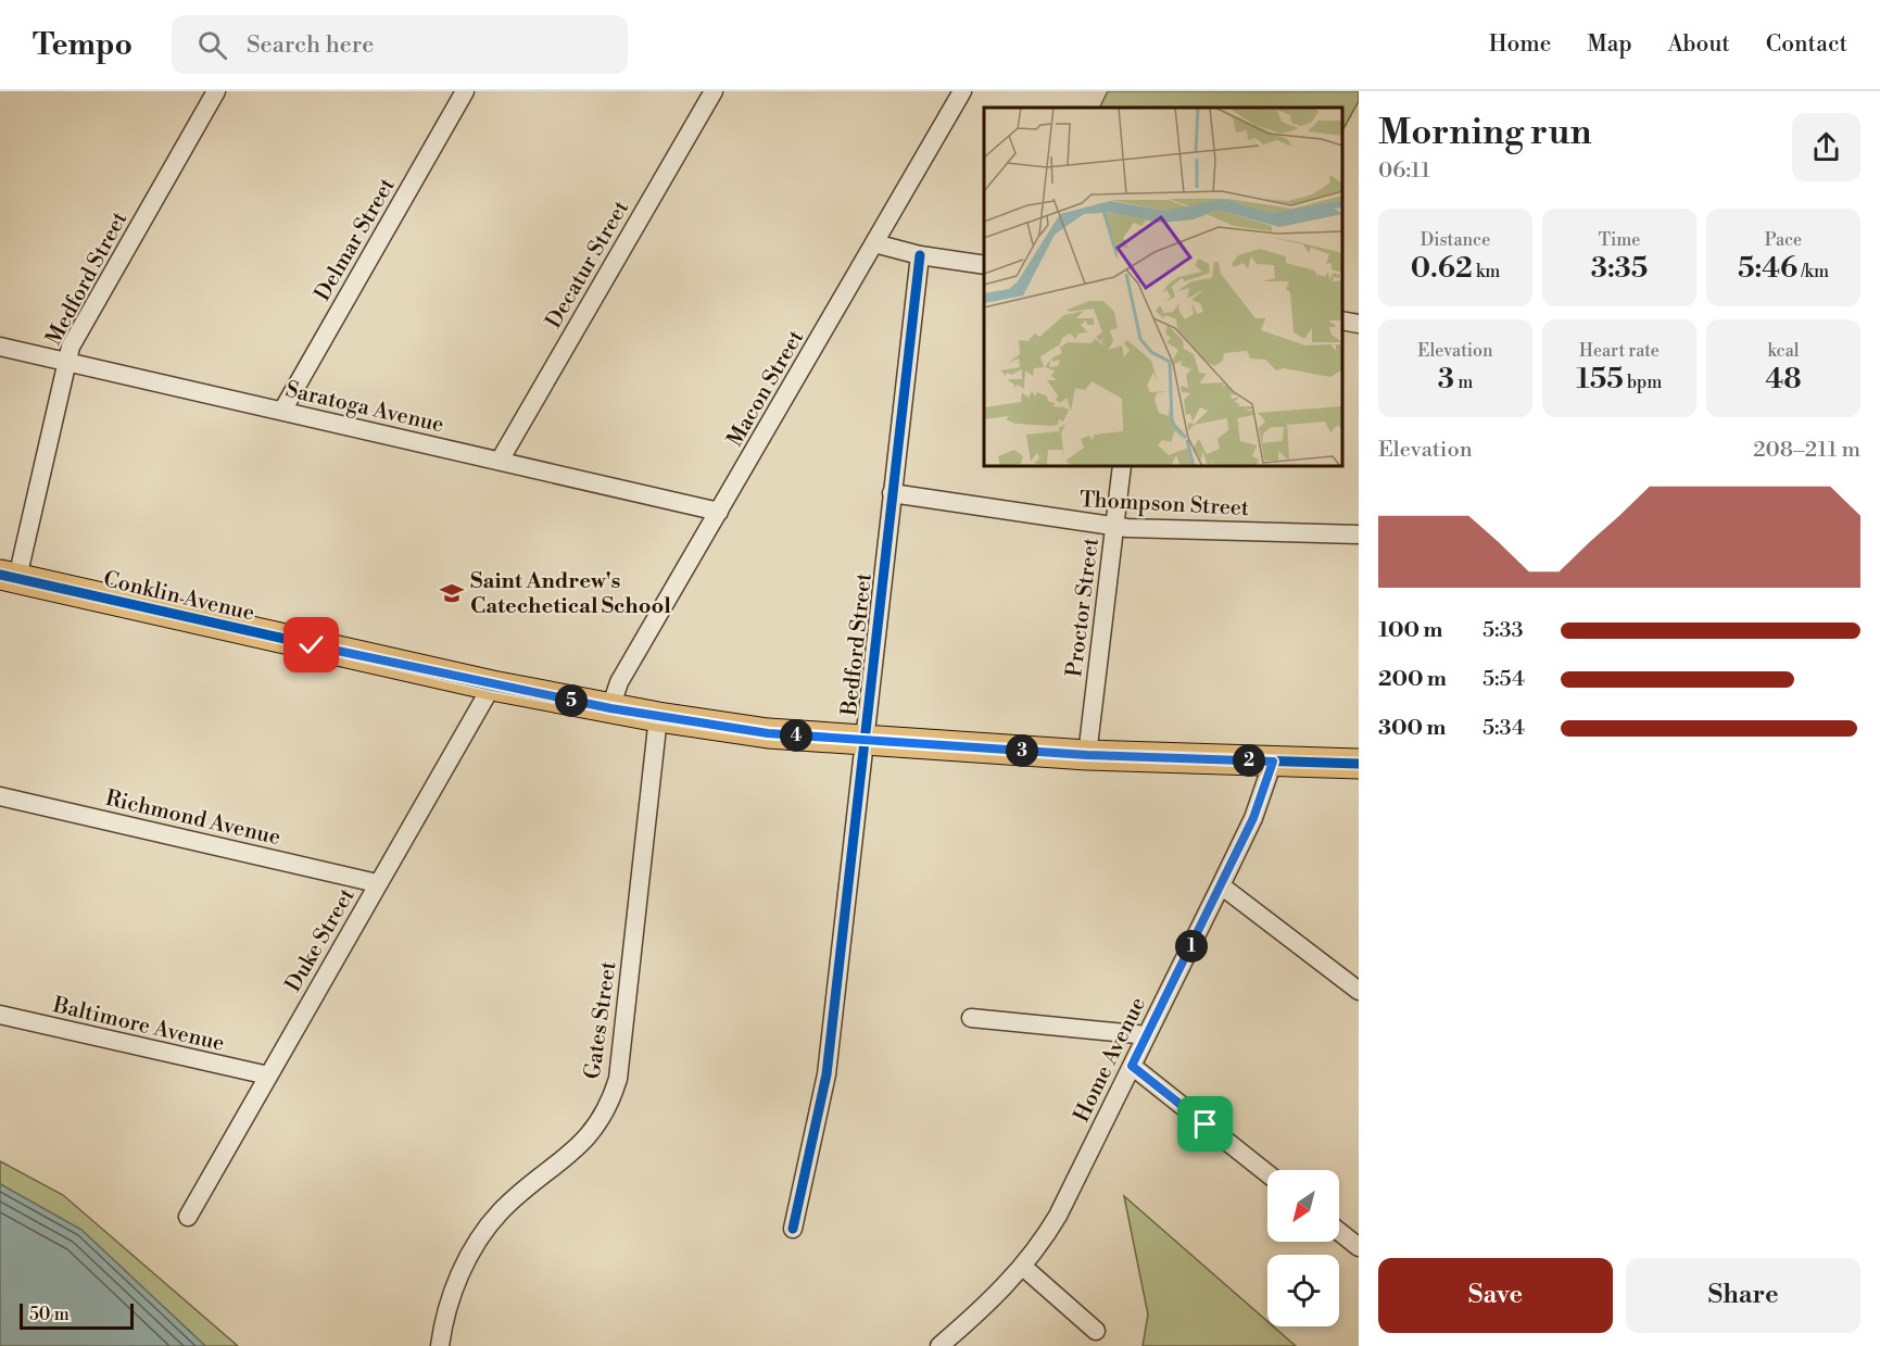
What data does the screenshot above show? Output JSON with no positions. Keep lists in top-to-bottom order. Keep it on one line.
{"streets":{"main road":["Conklin Avenue"],"street":["Delmar Street","Decatur Street","Medford Street","Macon Street","Saratoga Avenue","Thompson Street","Proctor Street","Bedford Street","Richmond Avenue","Duke Street","Gates Street","Baltimore Avenue","Home Avenue"]},"crossings":[["Delmar Street","Saratoga Avenue"],["Decatur Street","Saratoga Avenue"],["Medford Street","Saratoga Avenue"],["Medford Street","Conklin Avenue"],["Macon Street","Saratoga Avenue"],["Macon Street","Conklin Avenue"],["Thompson Street","Proctor Street"],["Thompson Street","Bedford Street"],["Conklin Avenue","Proctor Street"],["Conklin Avenue","Bedford Street"],["Conklin Avenue","Duke Street"],["Conklin Avenue","Gates Street"],["Conklin Avenue","Home Avenue"],["Richmond Avenue","Duke Street"],["Duke Street","Baltimore Avenue"]],"places":{"school or university":["Saint Andrew's Catechetical School"]},"scale_bar":"50 m","north":"bottom left","page":{"header":"Tempo","search":"Search here","nav":["Home","Map","About","Contact"],"heading":["Morning run","06:11"],"stats":[["Distance","0.62 km"],["Time","3:35"],["Pace","5:46 /km"],["Elevation","3 m"],["Heart rate","155 bpm"],["kcal","48"]],"chart":["Elevation","208–211 m"],"list":[{"name":"100 m","note":"5:33"},{"name":"200 m","note":"5:54"},{"name":"300 m","note":"5:34"}],"pins":["5","4","3","2","1"],"buttons":["Save","Share"],"scale":"50 m"}}
